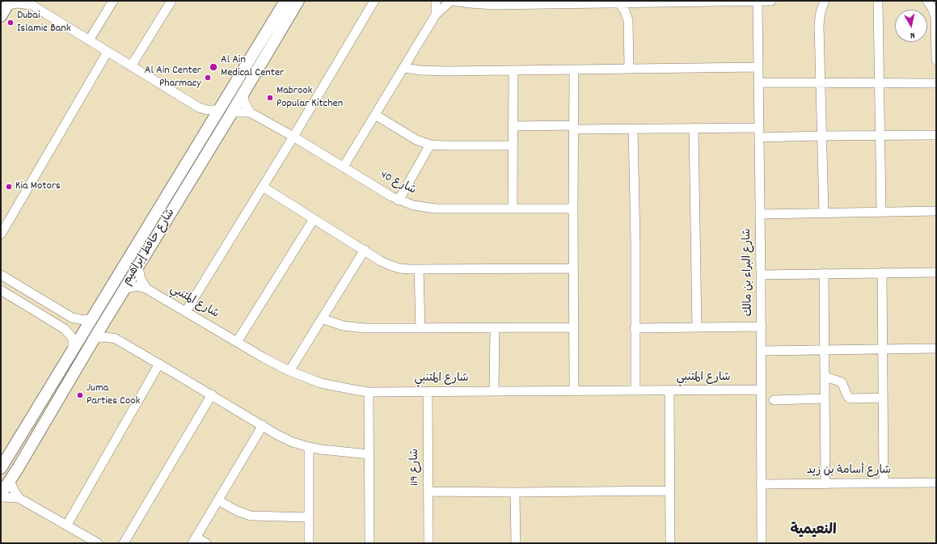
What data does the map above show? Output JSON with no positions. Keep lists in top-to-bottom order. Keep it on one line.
{"streets":{"street":["شارع 40","شارع حافظ إبراهيم","شارع البراء بن مالك","شارع المتنبي","شارع 119","شارع أسامة بن زيد"]},"crossings":[["شارع 40","شارع حافظ إبراهيم"],["شارع حافظ إبراهيم","شارع المتنبي"],["شارع البراء بن مالك","شارع المتنبي"],["شارع البراء بن مالك","شارع أسامة بن زيد"],["شارع المتنبي","شارع 119"]],"districts":["النعيمية"],"places":["Dubai Islamic Bank","Al Ain Medical Center","Al Ain Center Pharmacy","Mabrook Popular Kitchen","Kia Motors","Juma Parties Cook"],"north":"bottom"}
